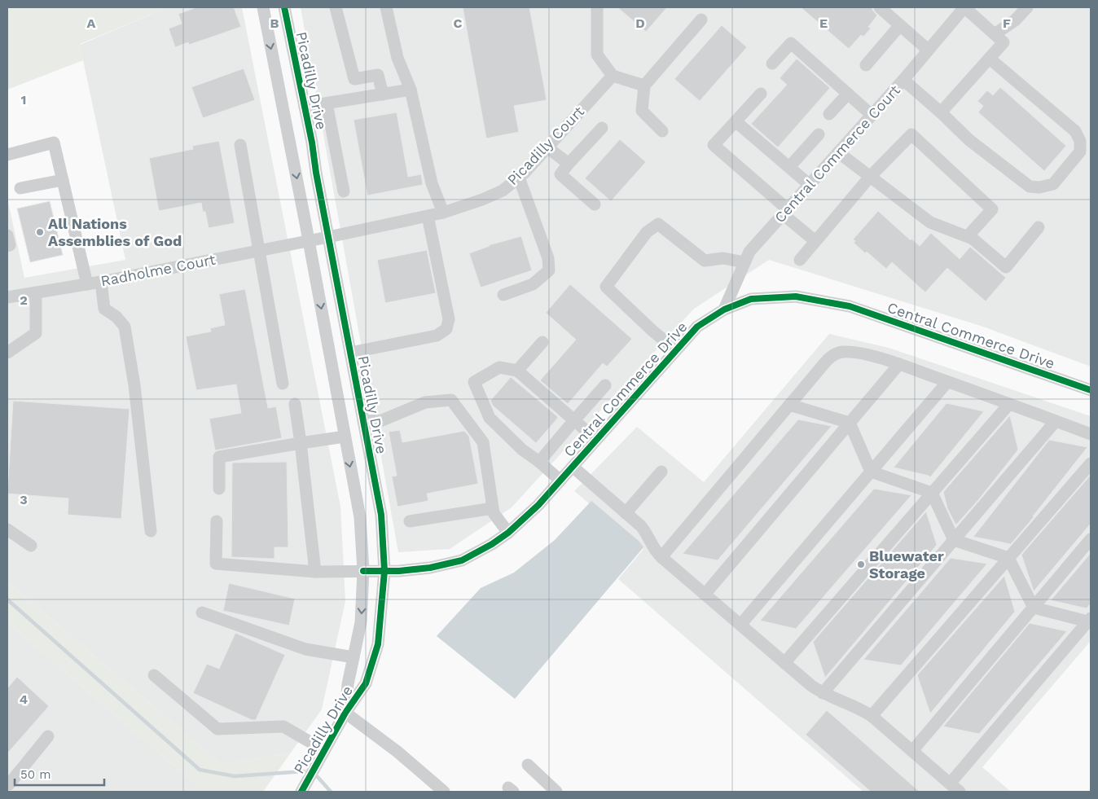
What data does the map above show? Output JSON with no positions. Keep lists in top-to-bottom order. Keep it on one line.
{"streets":{"street":["Picadilly Drive","Picadilly Court","Central Commerce Court","Radholme Court","Central Commerce Drive"]},"crossings":[["Picadilly Drive","Picadilly Court"],["Picadilly Drive","Radholme Court"],["Picadilly Drive","Central Commerce Drive"],["Picadilly Court","Radholme Court"],["Central Commerce Court","Central Commerce Drive"]],"places":["All Nations Assemblies of God","Bluewater Storage"],"scale_bar":"50 m","grid":{"columns":["A","B","C","D","E","F"],"rows":["1","2","3","4"]}}
